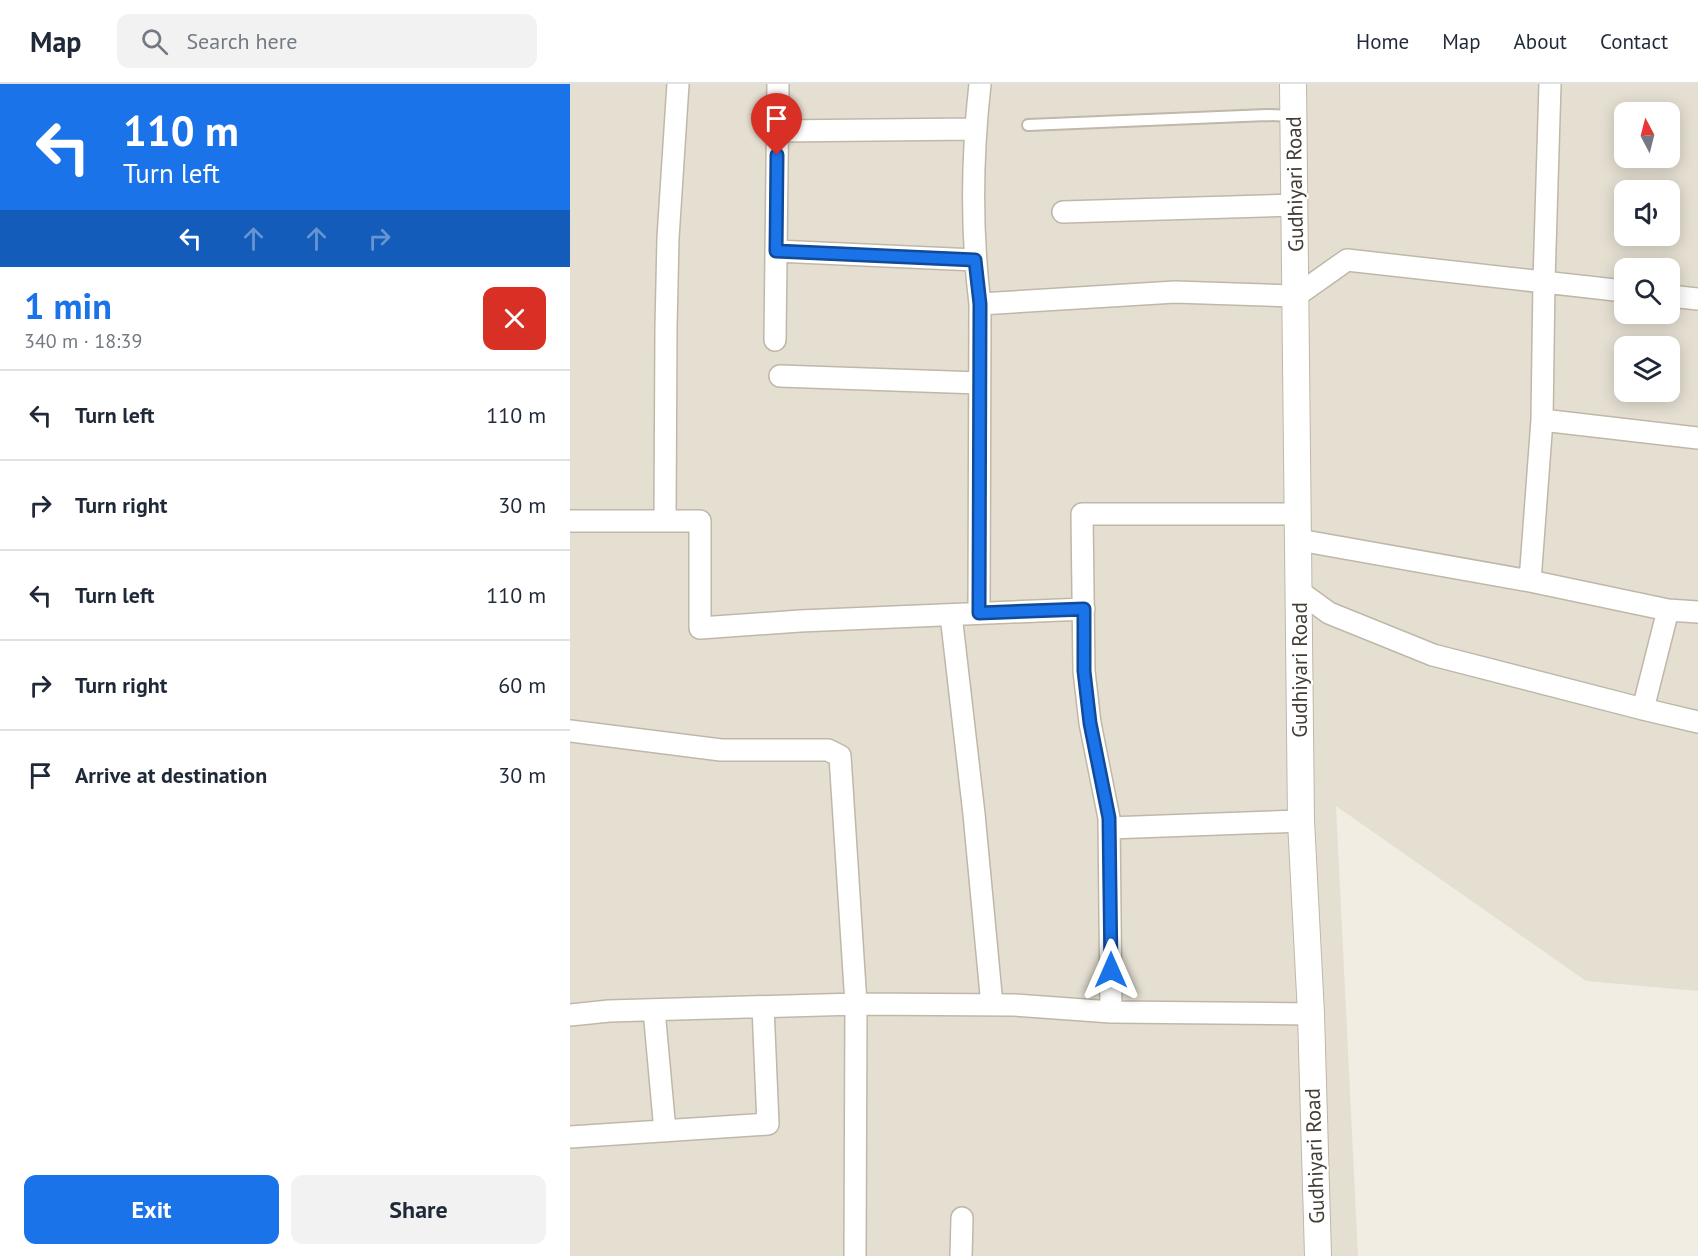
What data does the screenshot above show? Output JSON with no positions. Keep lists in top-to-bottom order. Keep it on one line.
{"streets":{"street":["Gudhiyari Road"]},"north":"top","page":{"header":"Map","search":"Search here","nav":["Home","Map","About","Contact"],"turn":["110 m","Turn left"],"heading":["1 min","340 m · 18:39"],"list":[{"name":"Turn left","value":"110 m"},{"name":"Turn right","value":"30 m"},{"name":"Turn left","value":"110 m"},{"name":"Turn right","value":"60 m"},{"name":"Arrive at destination","value":"30 m"}],"buttons":["Exit","Share"]}}
